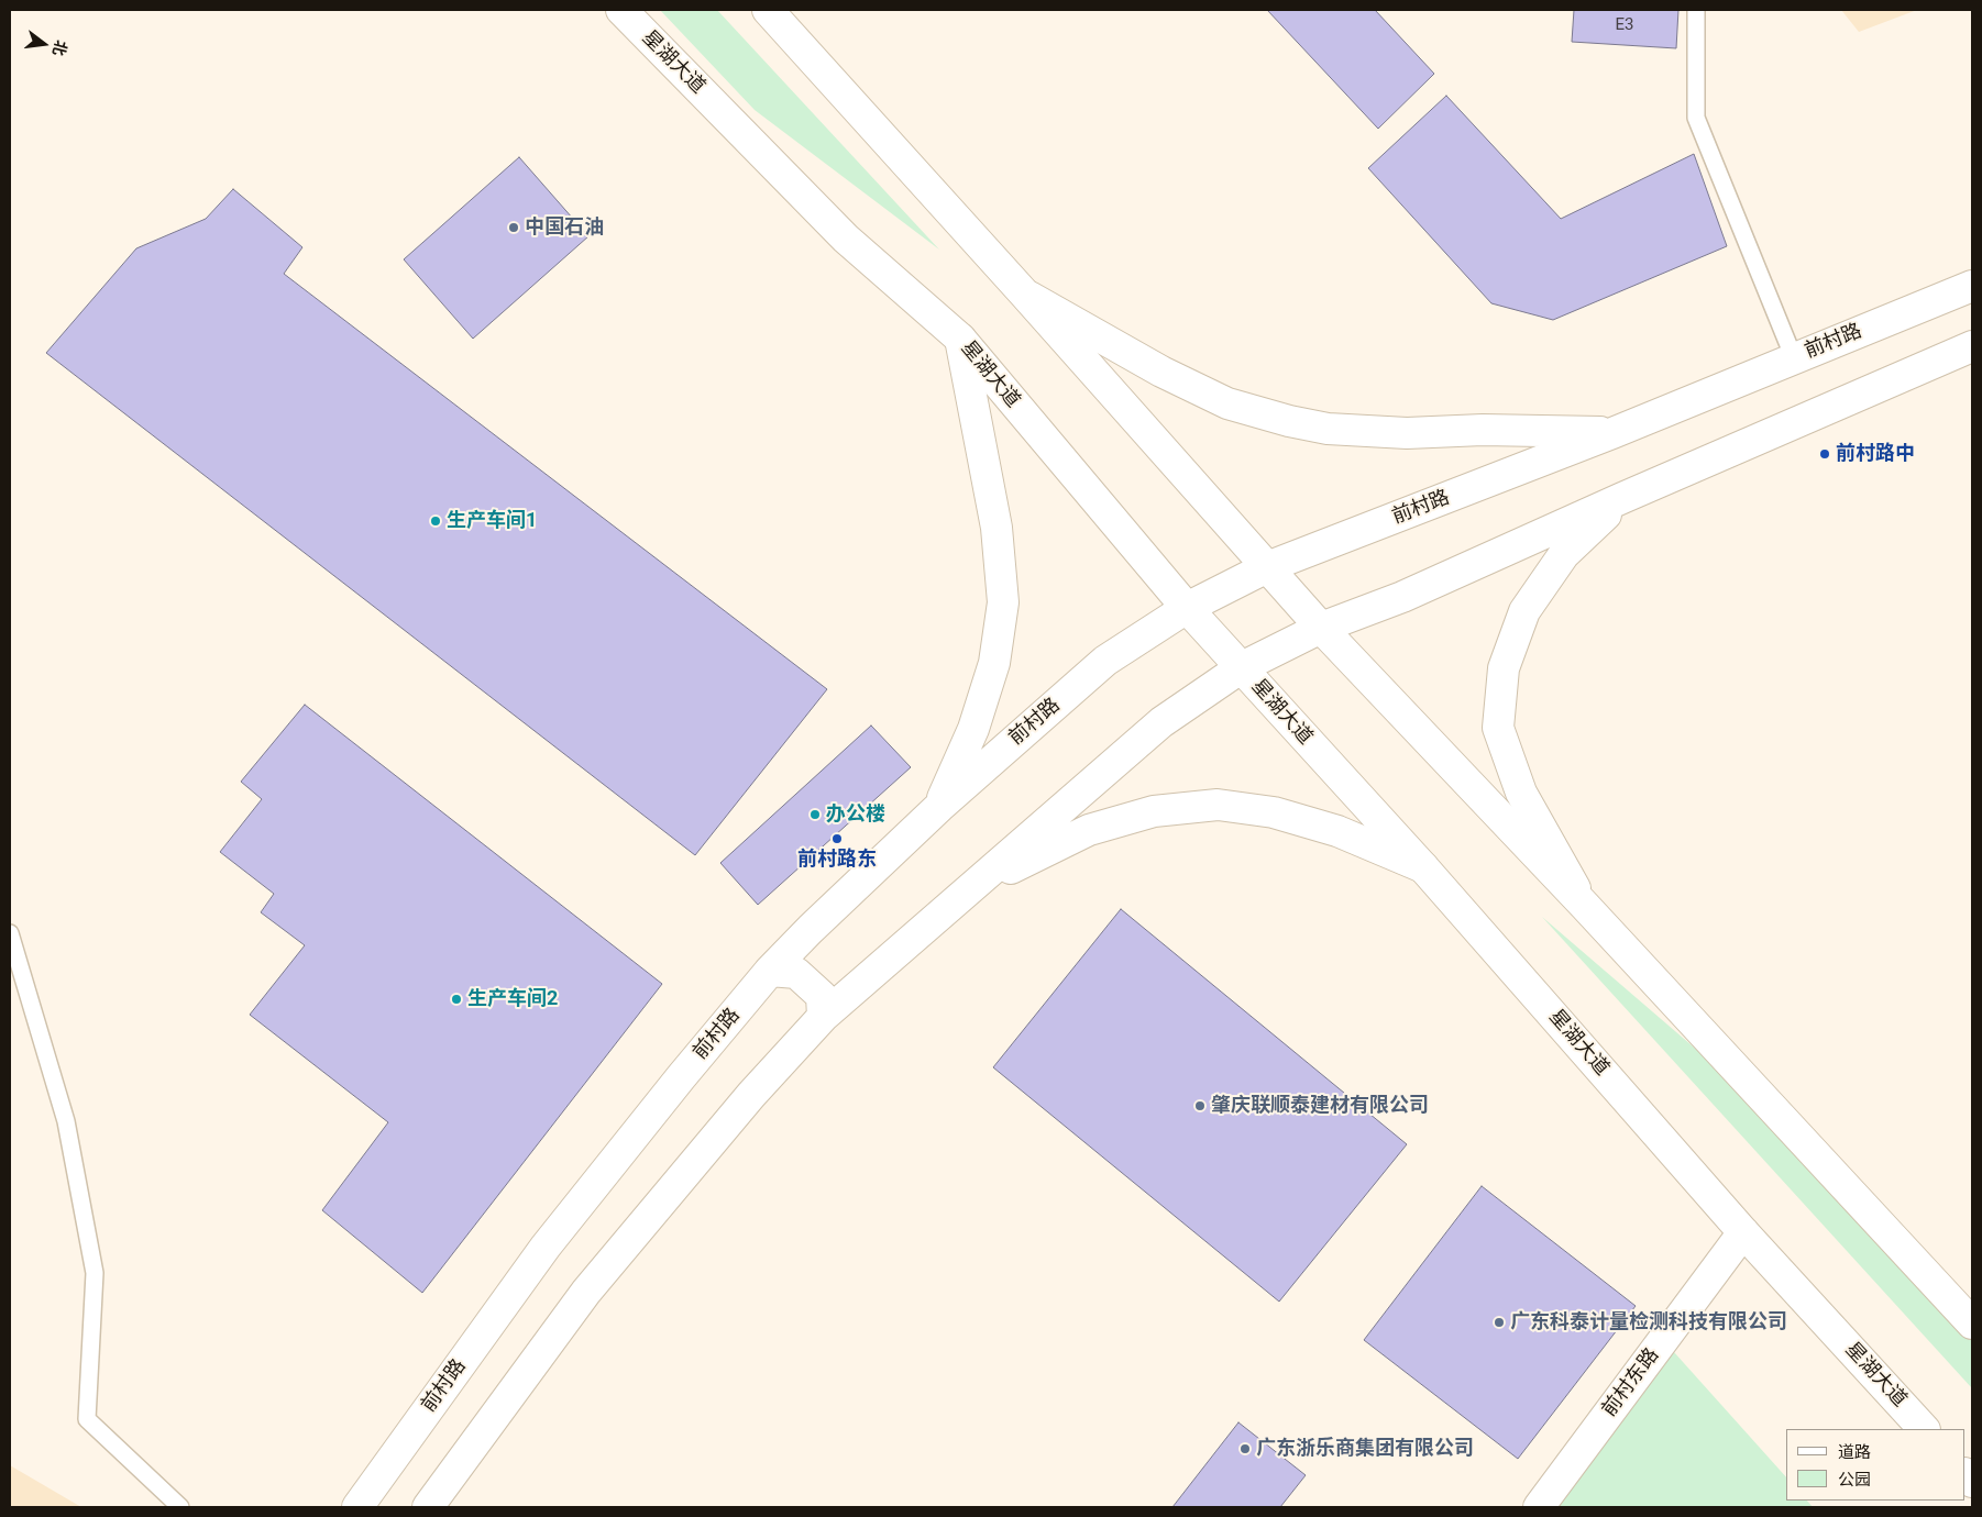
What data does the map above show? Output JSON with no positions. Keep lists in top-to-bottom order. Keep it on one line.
{"streets":{"main road":["星湖大道","前村路","前村东路"]},"crossings":[["星湖大道","前村路"],["星湖大道","前村东路"]],"places":["中国石油","前村路中","生产车间1","办公楼","前村路东","生产车间2","肇庆联顺泰建材有限公司","广东科泰计量检测科技有限公司","广东浙乐商集团有限公司"],"house_numbers":["E3"],"legend":["道路","公园"],"north":"right"}
